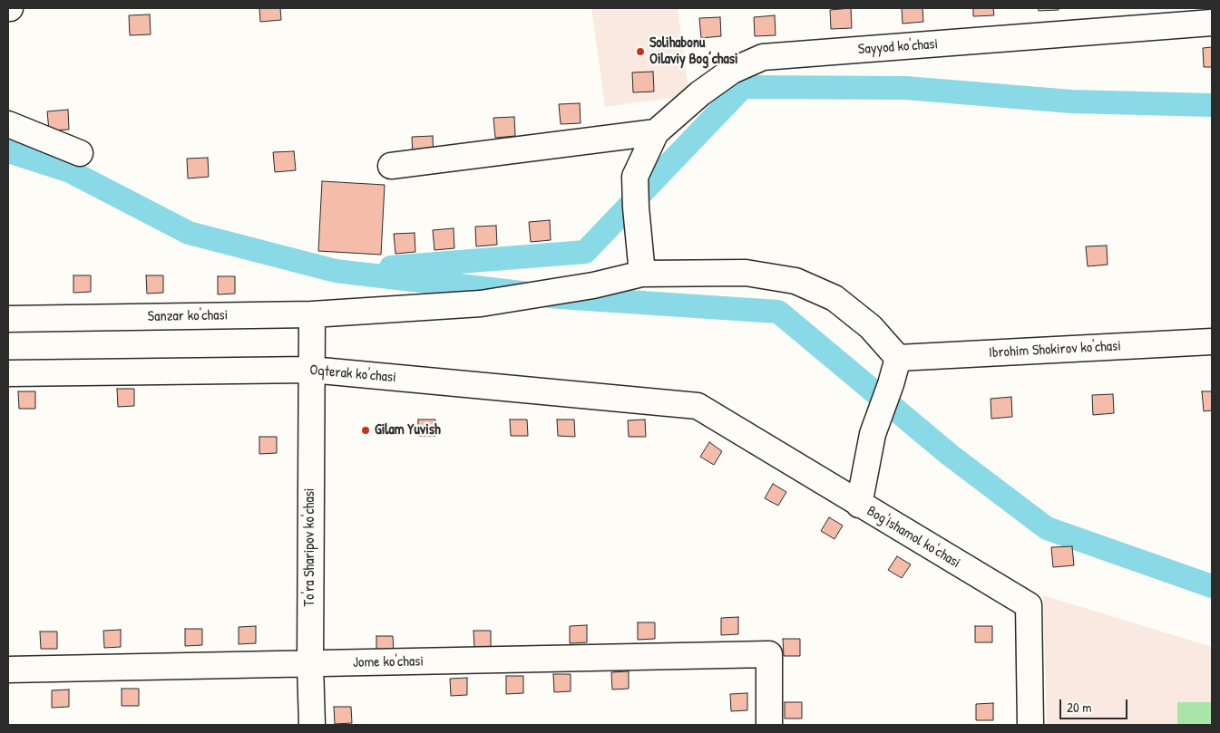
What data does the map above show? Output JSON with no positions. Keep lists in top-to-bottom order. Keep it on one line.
{"streets":{"street":["Sayyod ko'chasi","Sanzar ko'chasi","Ibrohim Shokirov ko'chasi","Oqterak ko'chasi","Bog'ishamol ko'chasi","To'ra Sharipov ko'chasi","Jome ko'chasi"]},"crossings":[["Sayyod ko'chasi","Sanzar ko'chasi"],["Sanzar ko'chasi","Ibrohim Shokirov ko'chasi"],["Oqterak ko'chasi","Bog'ishamol ko'chasi"],["Oqterak ko'chasi","To'ra Sharipov ko'chasi"],["To'ra Sharipov ko'chasi","Jome ko'chasi"]],"places":["Solihabonu Oilaviy Bog’chasi","Gilam Yuvish"],"scale_bar":"20 m"}
